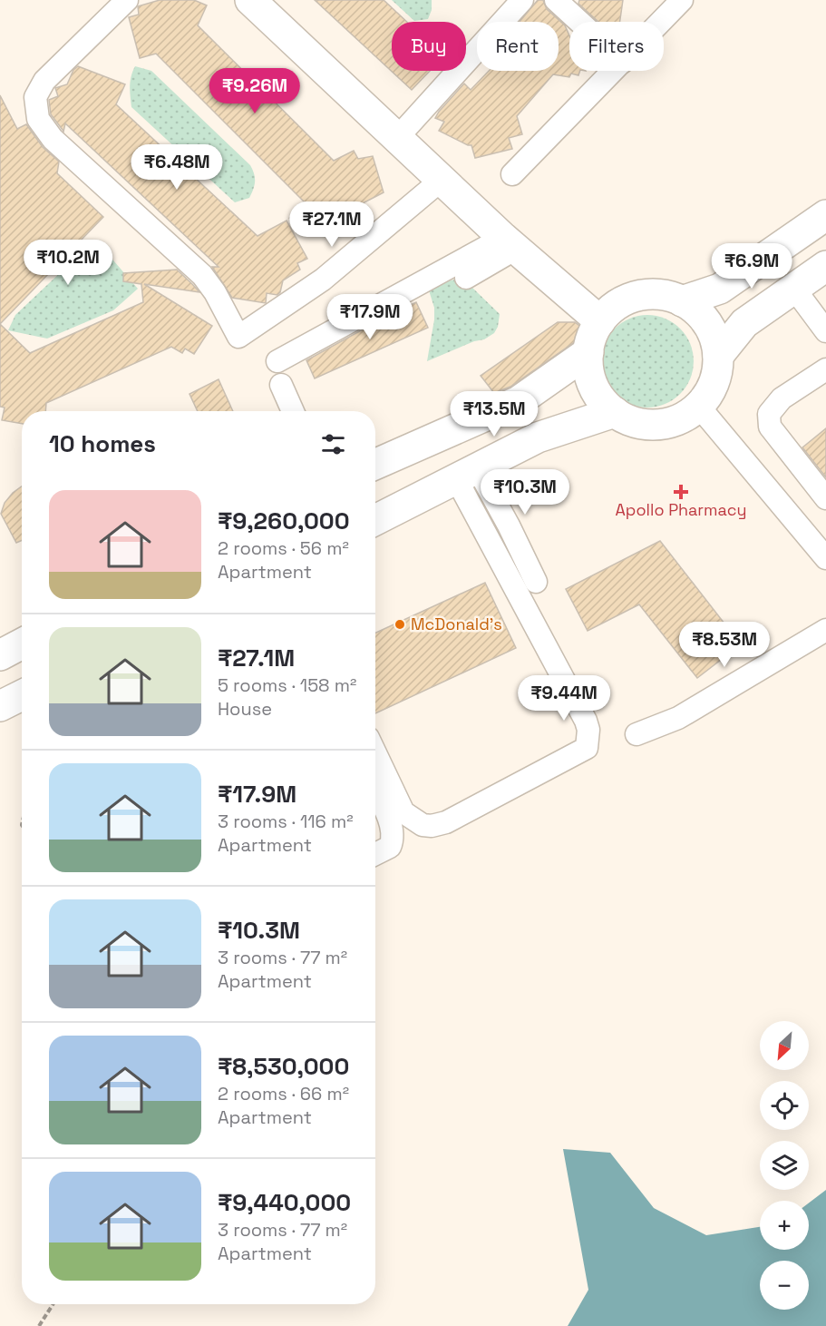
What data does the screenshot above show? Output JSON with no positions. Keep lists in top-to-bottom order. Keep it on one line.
{"places":{"health":["Apollo Pharmacy"],"other":["McDonald's"]},"north":"bottom left","page":{"chip":["Buy","Rent","Filters"],"price":["₹9.26M","₹6.48M","₹27.1M","₹10.2M","₹6.9M","₹17.9M","₹13.5M","₹10.3M","₹8.53M","₹9.44M"],"heading":"10 homes","list":[{"name":"₹9,260,000","note":"2 rooms · 56 m² · Apartment"},{"name":"₹27.1M","note":"5 rooms · 158 m² · House"},{"name":"₹17.9M","note":"3 rooms · 116 m² · Apartment"},{"name":"₹10.3M","note":"3 rooms · 77 m² · Apartment"},{"name":"₹8,530,000","note":"2 rooms · 66 m² · Apartment"},{"name":"₹9,440,000","note":"3 rooms · 77 m² · Apartment"}],"map_buttons":["+","−"]}}
